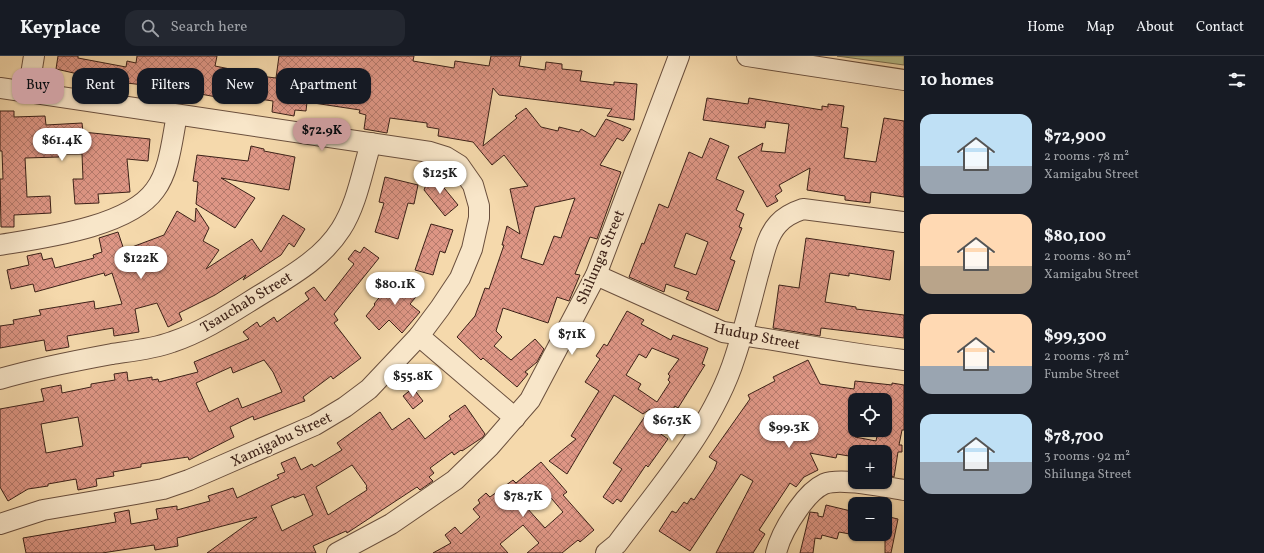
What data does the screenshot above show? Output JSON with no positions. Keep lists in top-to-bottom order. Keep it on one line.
{"streets":{"street":["Shilunga Street","Tsauchab Street","Hudup Street","Xamigabu Street"]},"crossings":[["Shilunga Street","Hudup Street"],["Tsauchab Street","Xamigabu Street"]],"page":{"header":"Keyplace","search":"Search here","nav":["Home","Map","About","Contact"],"heading":"10 homes","chip":["Buy","Rent","Filters","New","Apartment"],"list":[{"name":"$72,900","note":"2 rooms · 78 m² · Xamigabu Street"},{"name":"$80,100","note":"2 rooms · 80 m² · Xamigabu Street"},{"name":"$99,300","note":"2 rooms · 78 m² · Fumbe Street"},{"name":"$78,700","note":"3 rooms · 92 m² · Shilunga Street"}],"price":["$72.9K","$61.4K","$125K","$122K","$80.1K","$71K","$55.8K","$67.3K","$99.3K","$78.7K"],"map_buttons":["+","−"]}}
